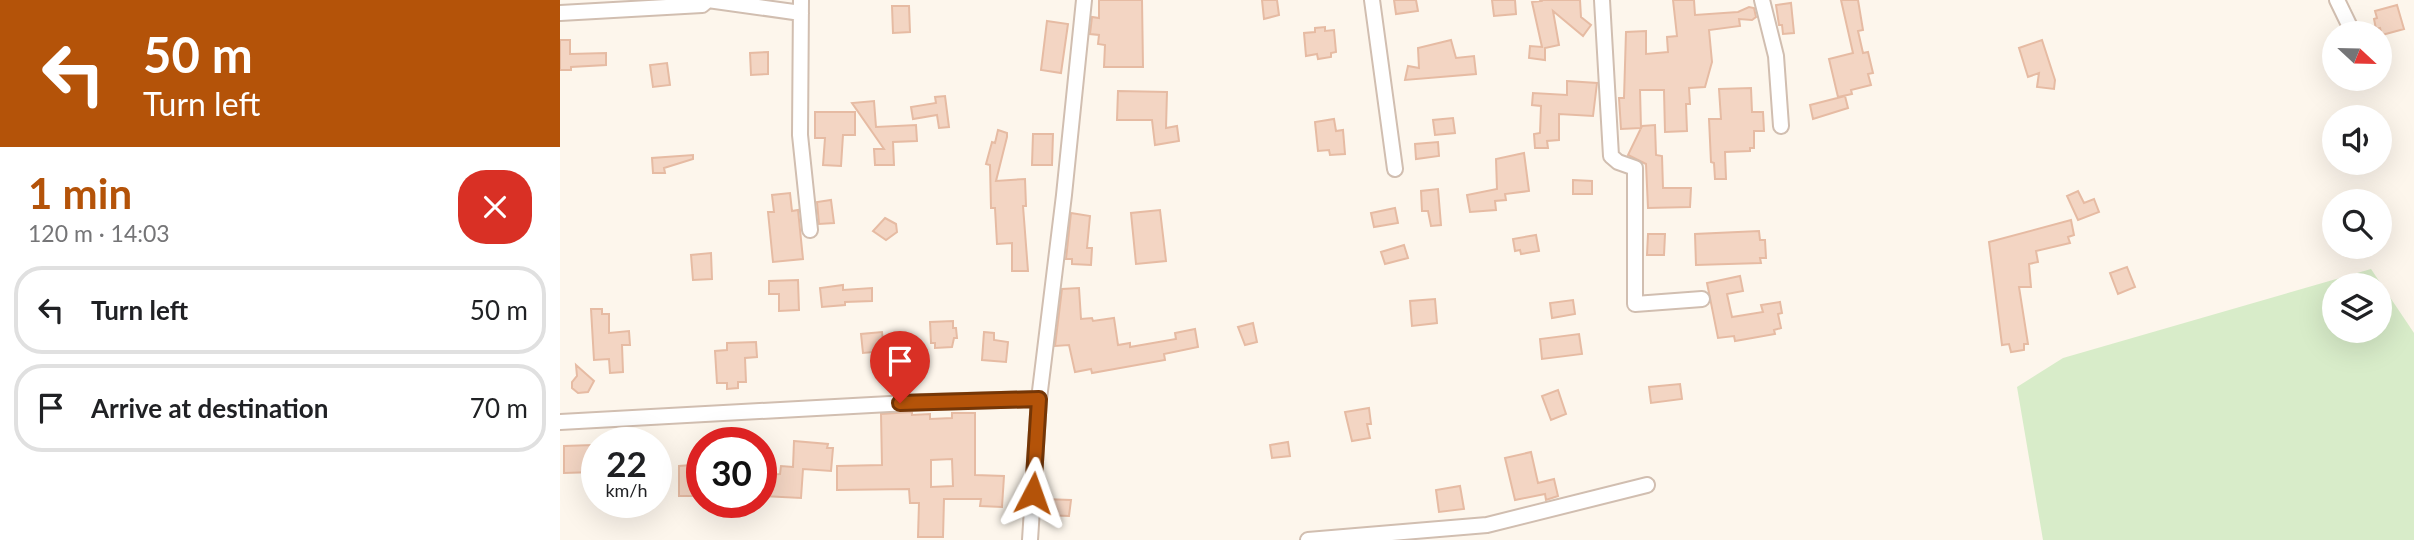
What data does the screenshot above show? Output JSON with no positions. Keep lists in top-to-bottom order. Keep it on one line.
{"north":"right","page":{"turn":["50 m","Turn left"],"heading":["1 min","120 m · 14:03"],"list":[{"name":"Turn left","value":"50 m"},{"name":"Arrive at destination","value":"70 m"}],"speed":"22 km/h","limit":"30"}}
